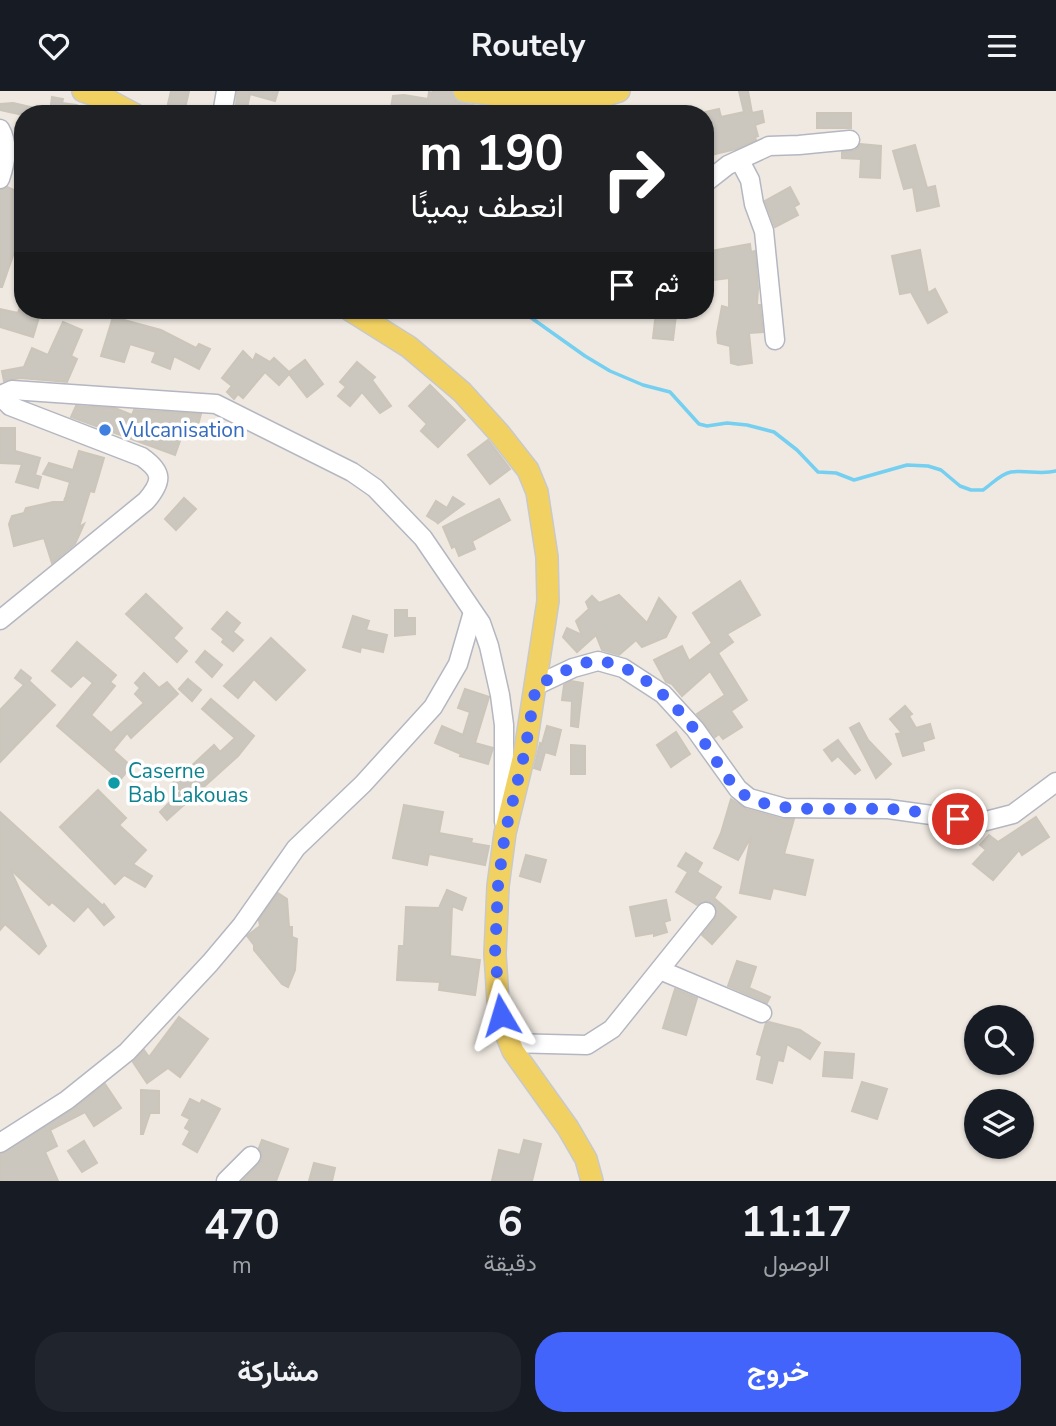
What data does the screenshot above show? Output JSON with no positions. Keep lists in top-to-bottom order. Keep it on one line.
{"places":["Vulcanisation","Caserne Bab Lakouas"],"page":{"header":"Routely","turn":["190 m","انعطف يمينًا"],"then":"ثم","eta":["11:17","الوصول","6","دقيقة","470","m"],"buttons":["خروج","مشاركة"]}}
